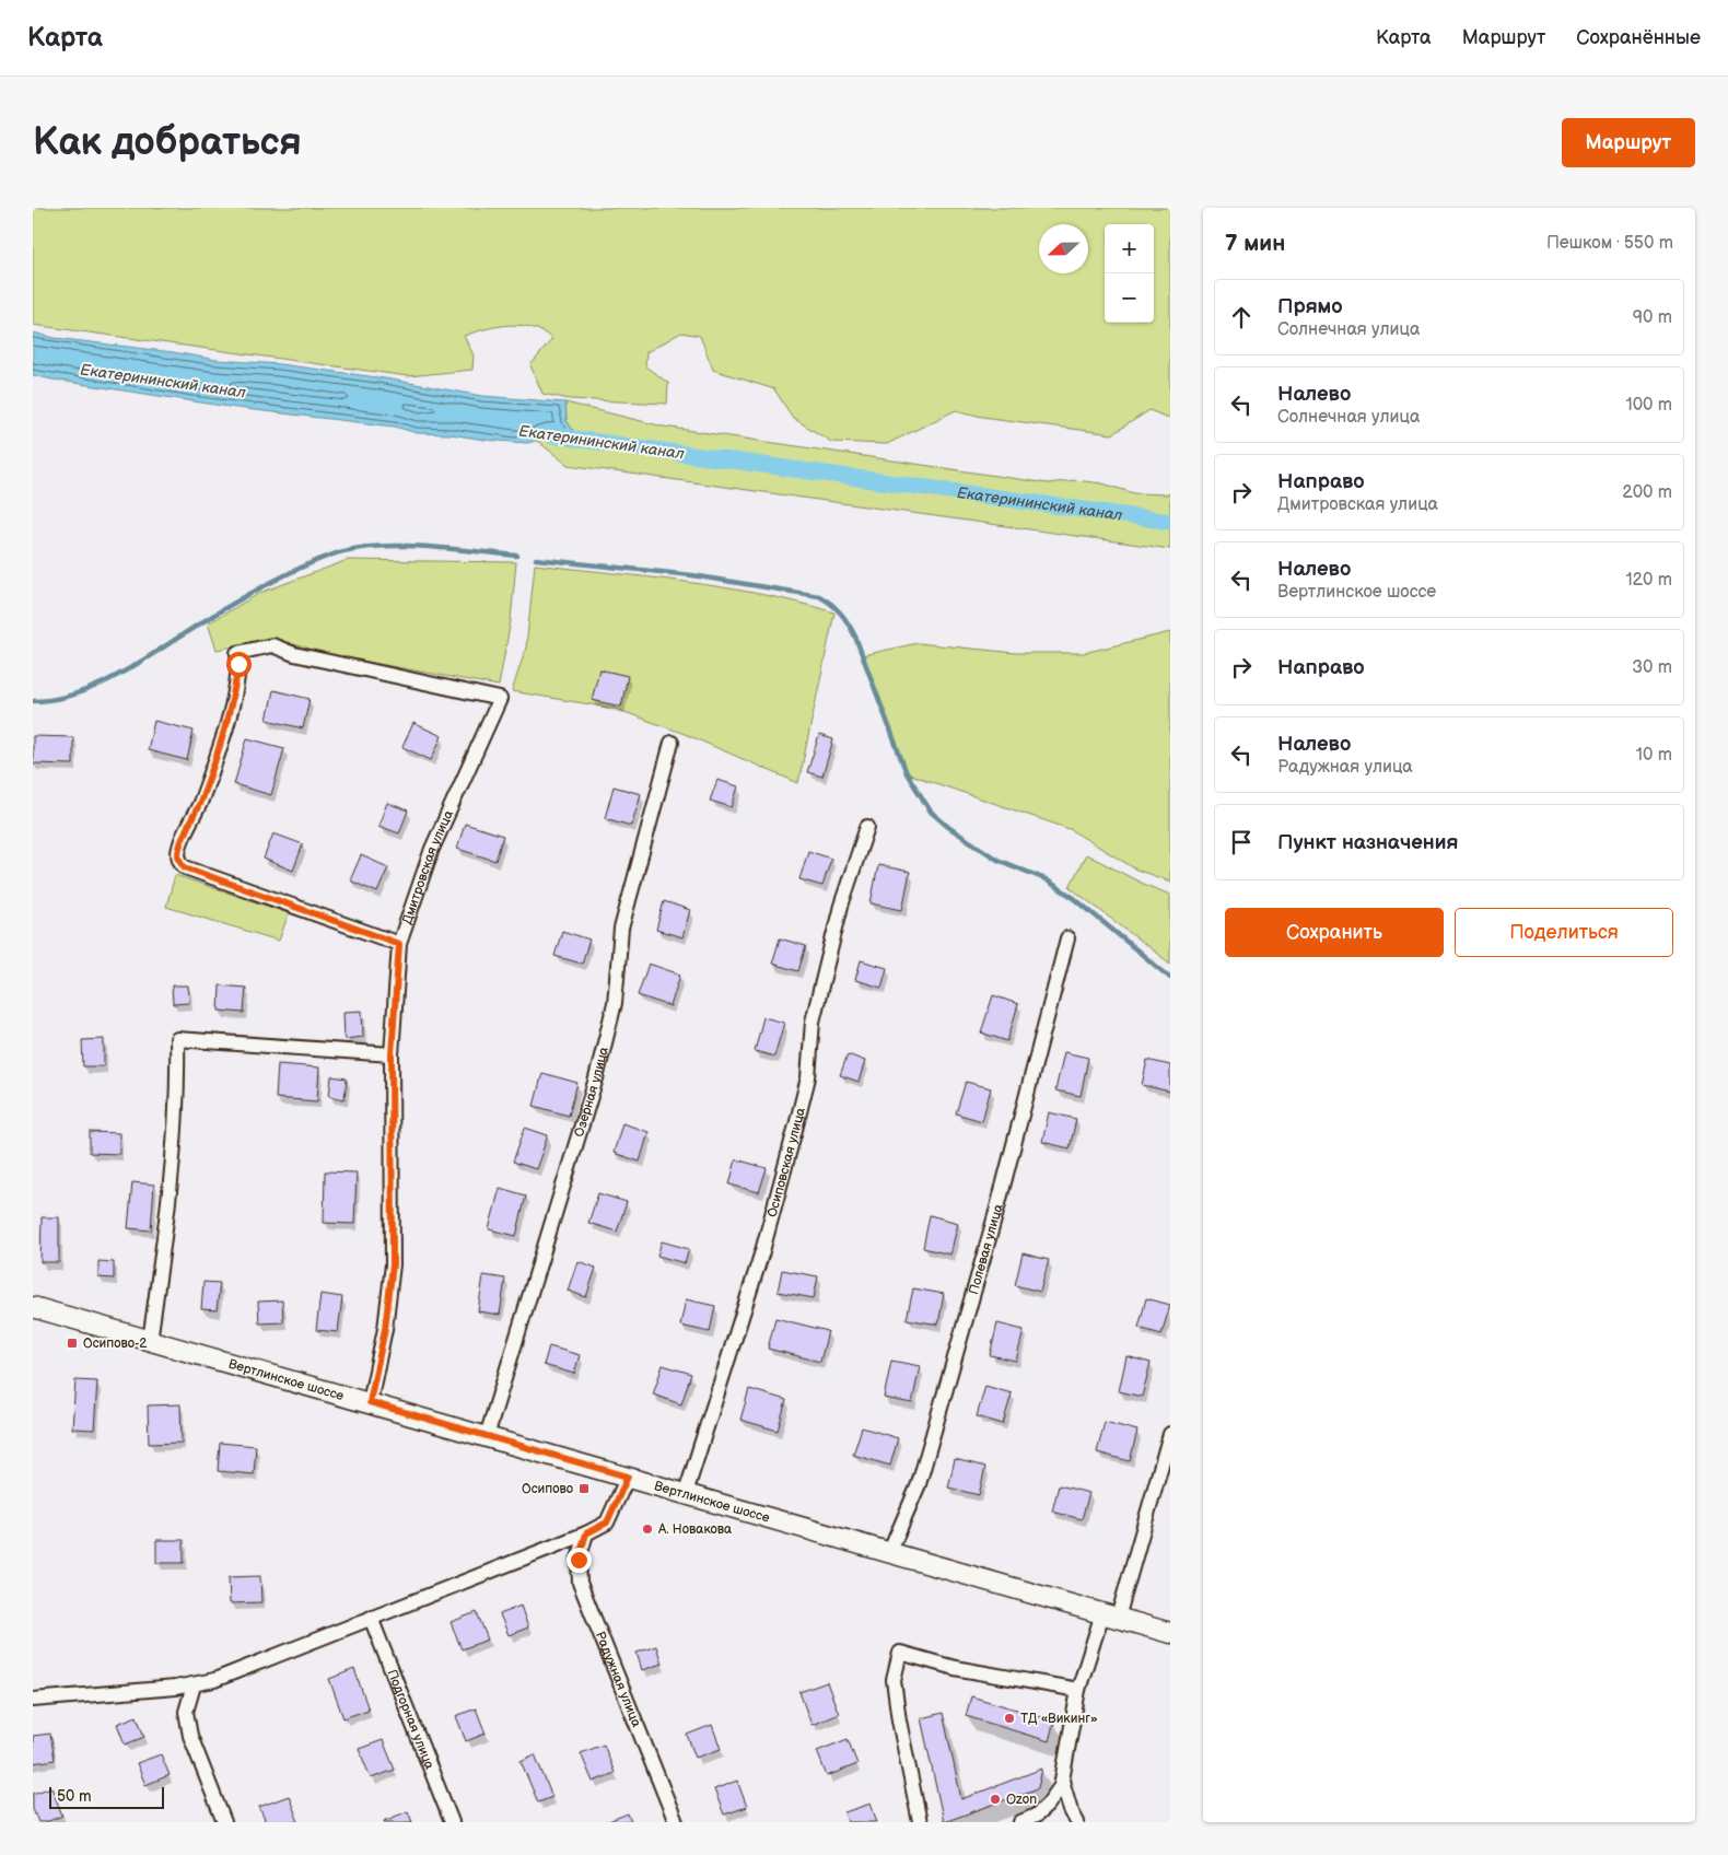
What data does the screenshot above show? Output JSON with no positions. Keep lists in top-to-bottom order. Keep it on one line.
{"streets":{"main road":["Вертлинское шоссе"],"street":["Дмитровская улица","Озёрная улица","Осиповская улица","Полевая улица","Радужная улица","Подгорная улица"]},"crossings":[["Дмитровская улица","Вертлинское шоссе"],["Озёрная улица","Вертлинское шоссе"],["Осиповская улица","Вертлинское шоссе"],["Полевая улица","Вертлинское шоссе"]],"water":["Екатерининский канал"],"places":{"transit":["Осипово-2","Осипово"],"other":["А. Новакова","ТД «Викинг»","Ozon"]},"scale_bar":"50 m","north":"left","page":{"header":"Карта","nav":["Карта","Маршрут","Сохранённые"],"buttons":["Маршрут",["Сохранить","Поделиться"]],"title":"Как добраться","heading":["7 мин","Пешком · 550 m"],"map_buttons":["+","−"],"list":[["Прямо","Солнечная улица","90 m"],["Налево","Солнечная улица","100 m"],["Направо","Дмитровская улица","200 m"],["Налево","Вертлинское шоссе","120 m"],["Направо","30 m"],["Налево","Радужная улица","10 m"],"Пункт назначения"],"scale":"50 m"}}
